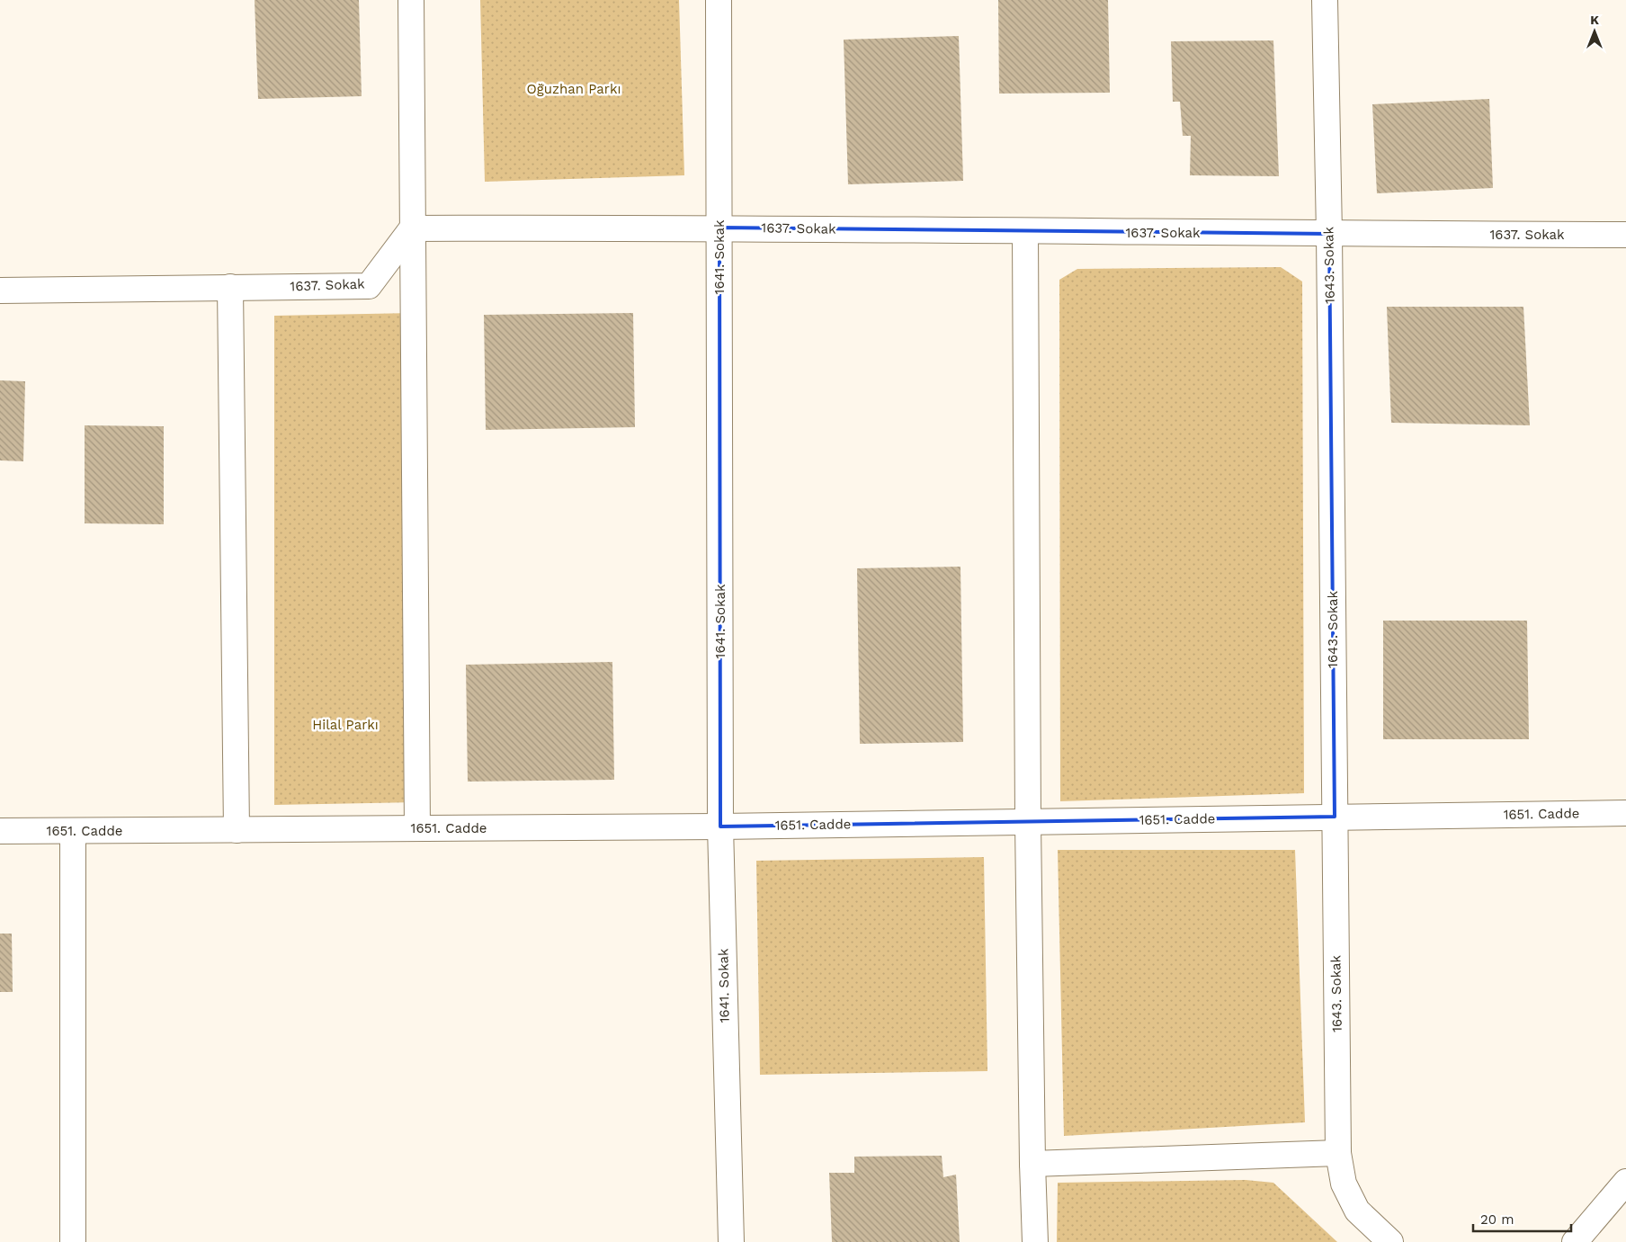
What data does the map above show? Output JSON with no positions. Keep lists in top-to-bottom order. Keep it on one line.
{"streets":{"street":["1637. Sokak","1641. Sokak","1643. Sokak","1651. Cadde"]},"crossings":[["1637. Sokak","1641. Sokak"],["1637. Sokak","1643. Sokak"],["1641. Sokak","1651. Cadde"],["1643. Sokak","1651. Cadde"]],"parks":["Oğuzhan Parkı","Hilal Parkı"],"scale_bar":"20 m","north":"top"}
